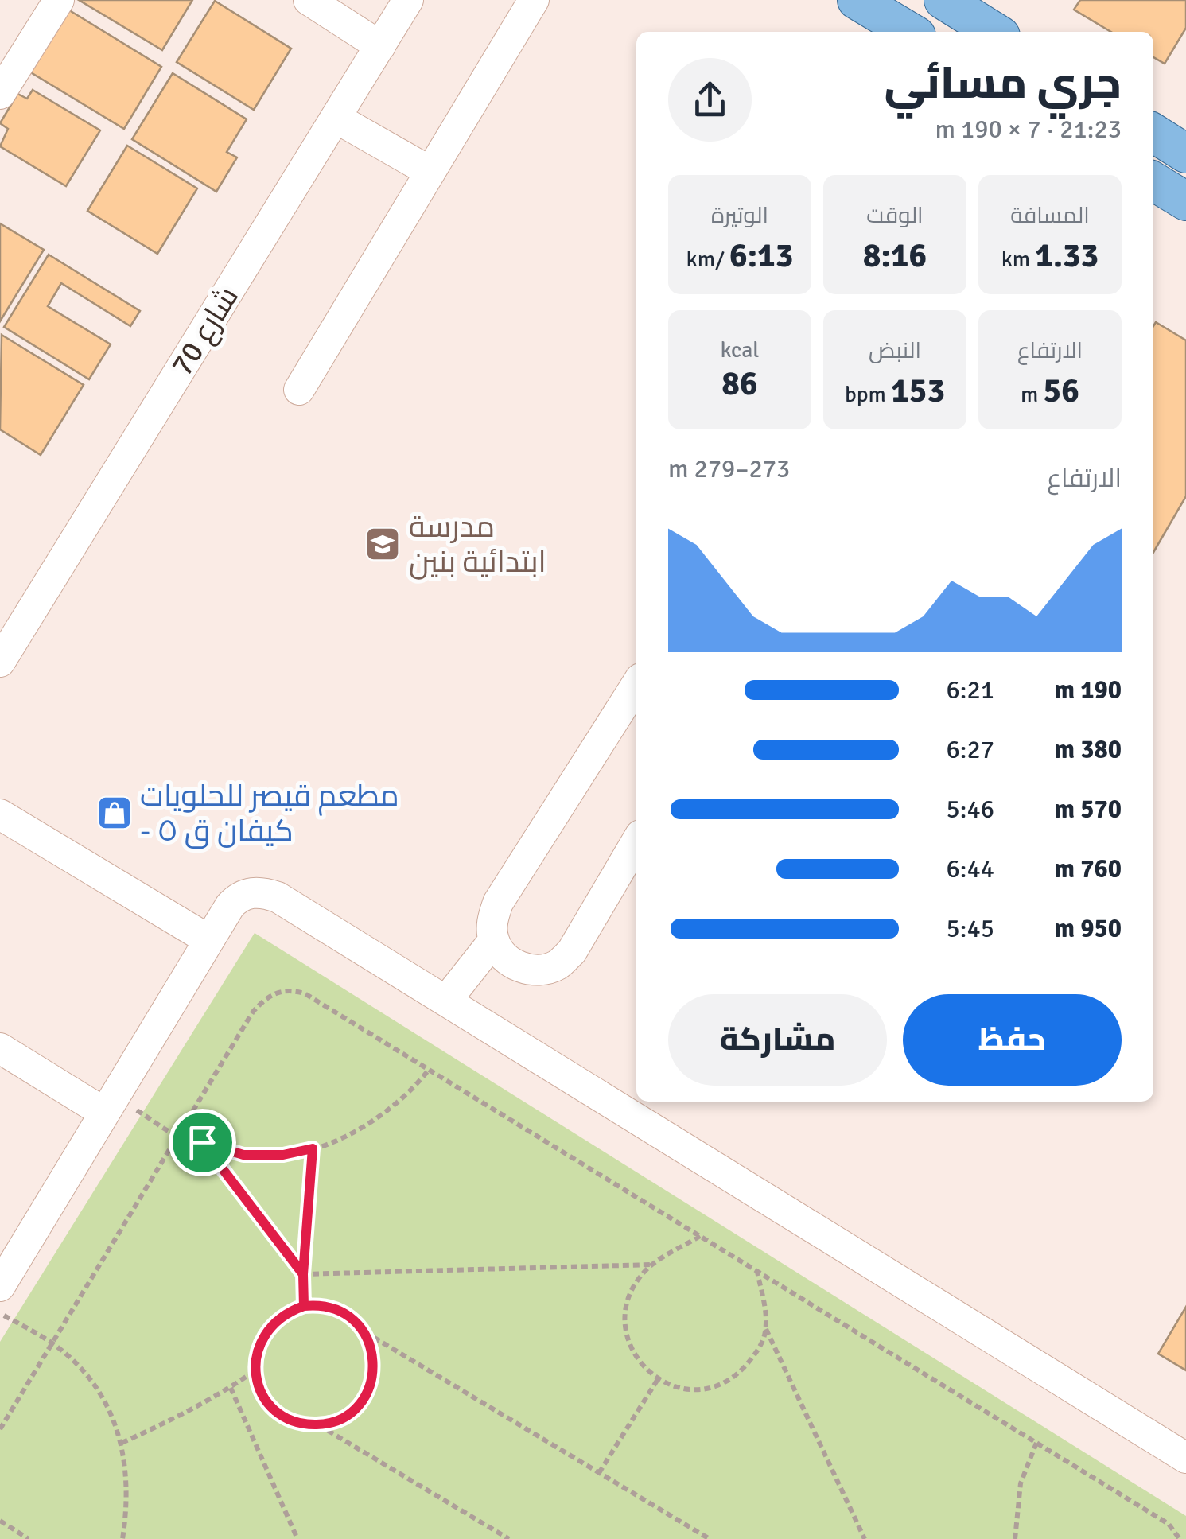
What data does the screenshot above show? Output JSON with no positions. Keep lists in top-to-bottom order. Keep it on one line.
{"streets":{"street":["شارع 70"]},"places":{"school or university":["مدرسة ابتدائية بنين"],"shop":["مطعم قيصر للحلويات - كيفان ق ٥"]},"page":{"heading":["جري مسائي","21:23 · 7 × 190 m"],"stats":[["المسافة","1.33 km"],["الوقت","8:16"],["الوتيرة","6:13 /km"],["الارتفاع","56 m"],["النبض","153 bpm"],["kcal","86"]],"chart":["الارتفاع","273–279 m"],"list":[{"name":"190 m","note":"6:21"},{"name":"380 m","note":"6:27"},{"name":"570 m","note":"5:46"},{"name":"760 m","note":"6:44"},{"name":"950 m","note":"5:45"}],"buttons":["حفظ","مشاركة"]}}
